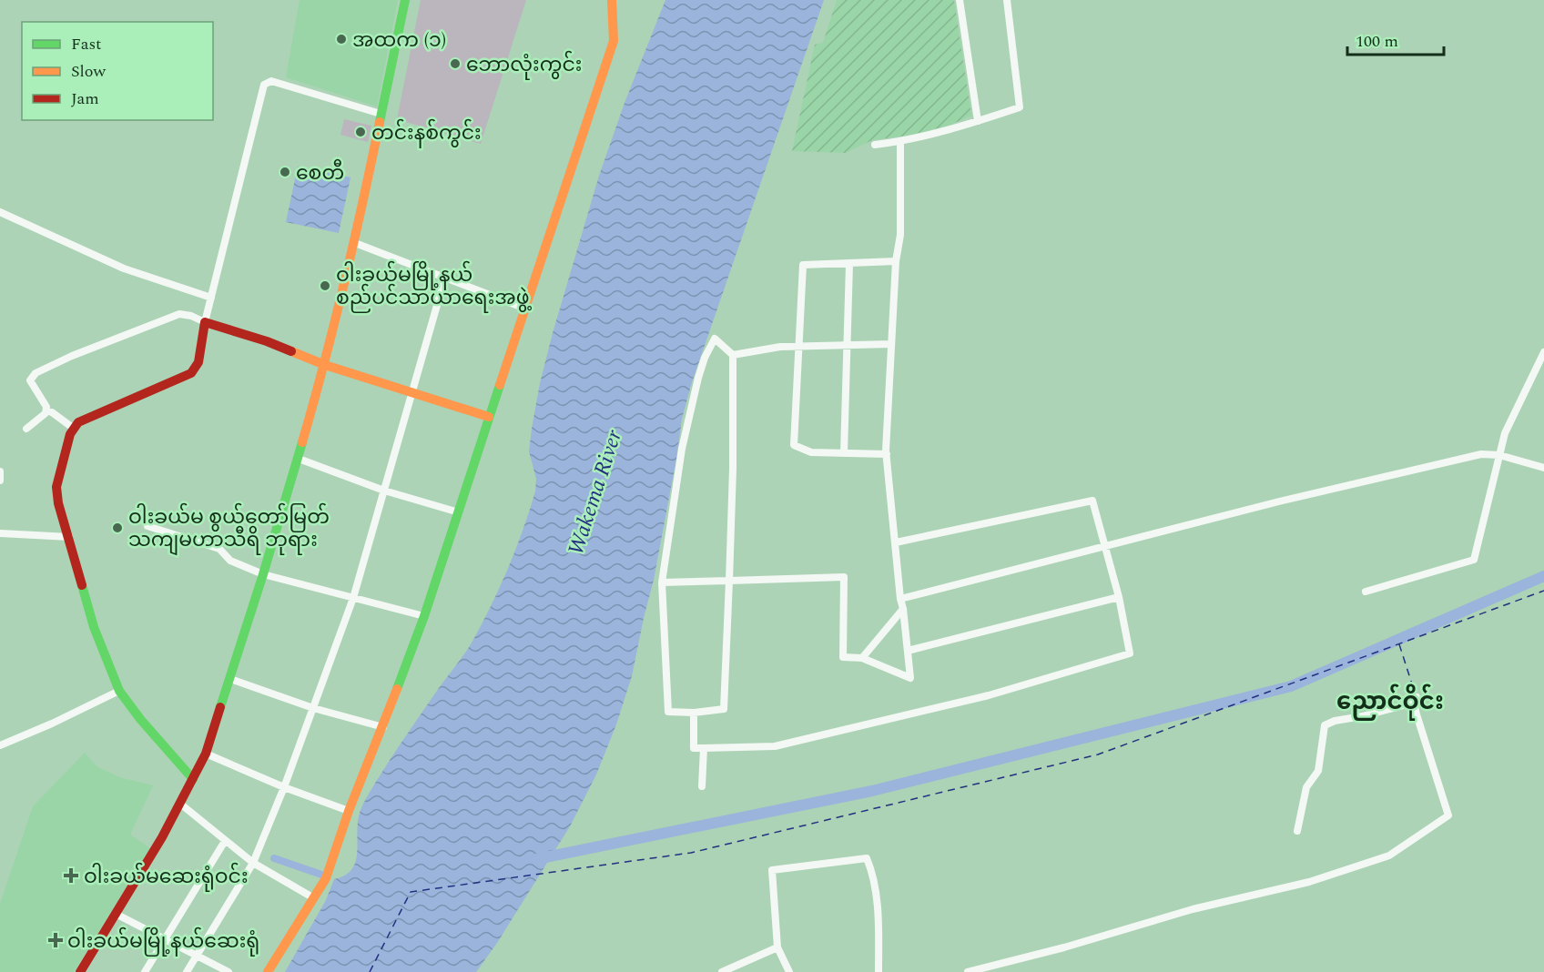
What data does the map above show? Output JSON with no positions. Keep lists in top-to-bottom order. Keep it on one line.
{"districts":["ညောင်ဝိုင်း"],"water":["Wakema River"],"places":{"other":["အထက (၁)","ဘောလုံးကွင်း","တင်းနစ်ကွင်း","စေတီ","ဝါးခယ်မမြို့နယ် စည်ပင်သာယာရေးအဖွဲ့","ဝါးခယ်မ စွယ်တော်မြတ် သကျမဟာသီရိ ဘုရား"],"health":["ဝါးခယ်မဆေးရုံဝင်း","ဝါးခယ်မမြို့နယ်ဆေးရုံ"]},"legend":["Fast","Slow","Jam"],"scale_bar":"100 m"}
